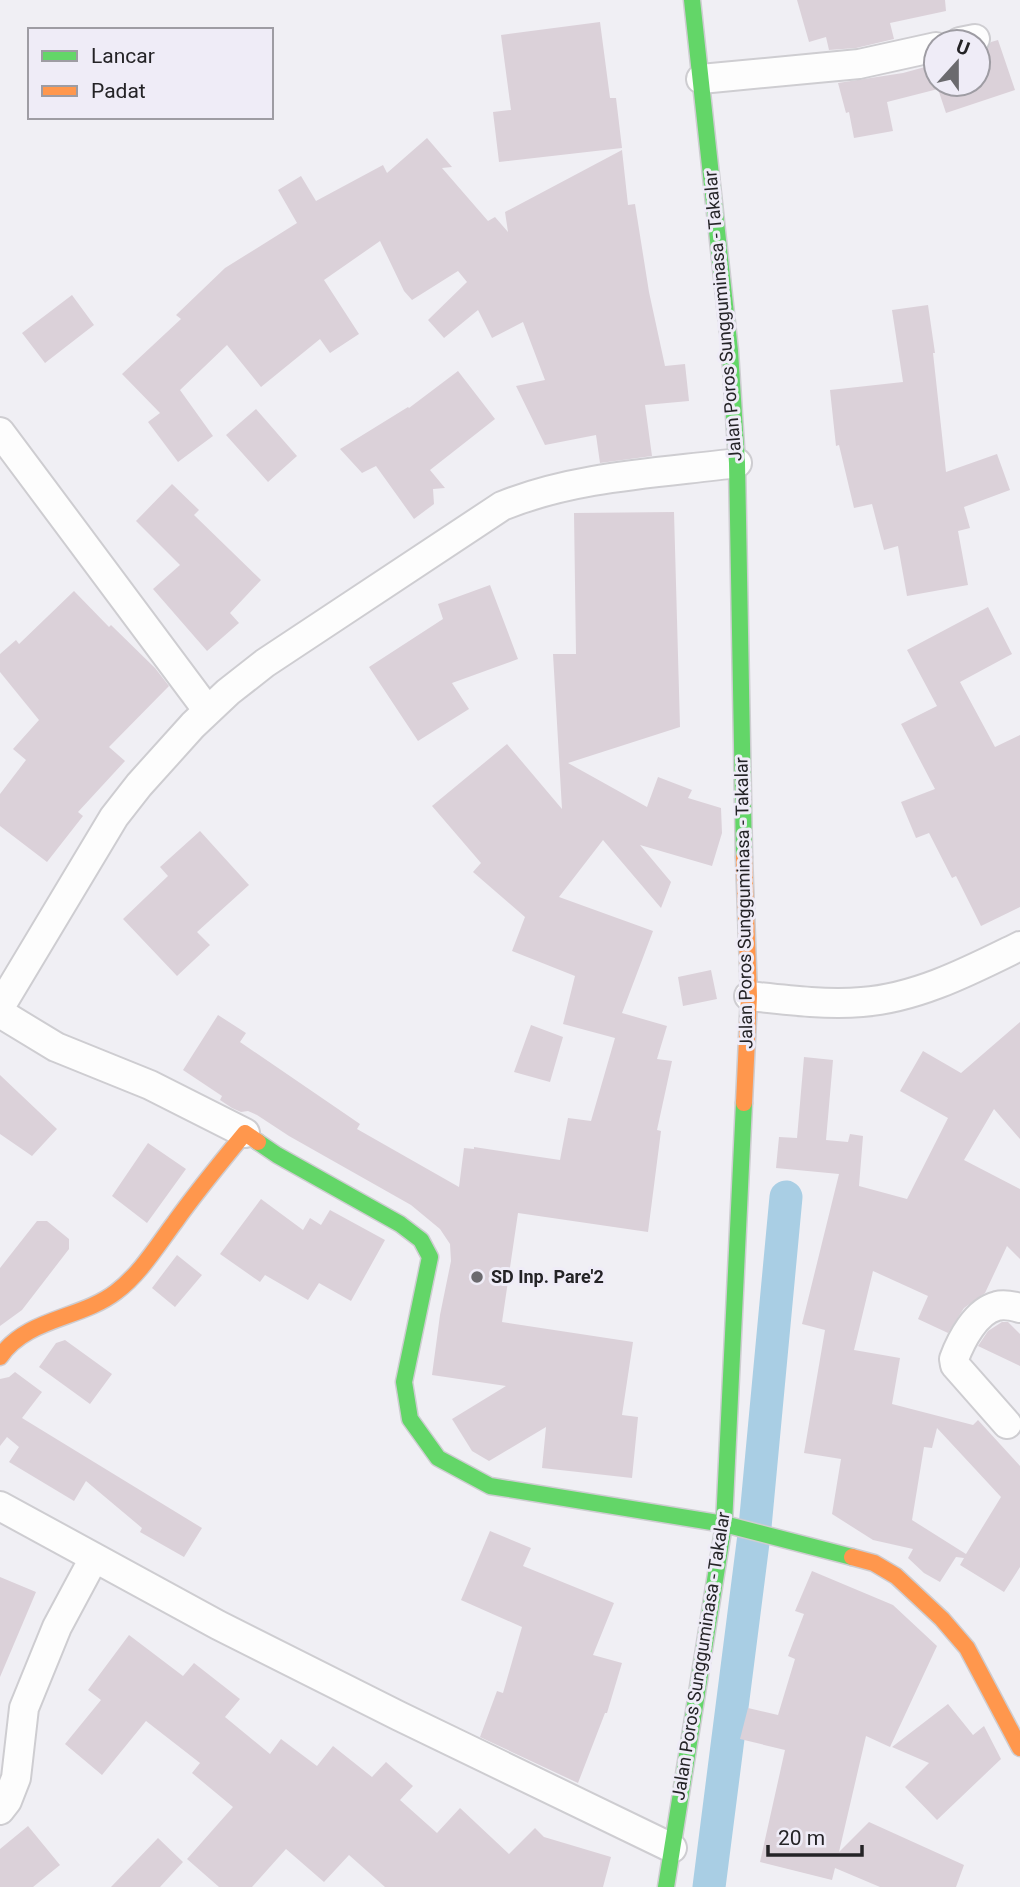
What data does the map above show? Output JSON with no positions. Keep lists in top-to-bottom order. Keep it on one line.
{"streets":{"main road":["Jalan Poros Sungguminasa - Takalar"]},"places":["SD Inp. Pare'2"],"legend":["Lancar","Padat"],"scale_bar":"20 m","north":"top"}
